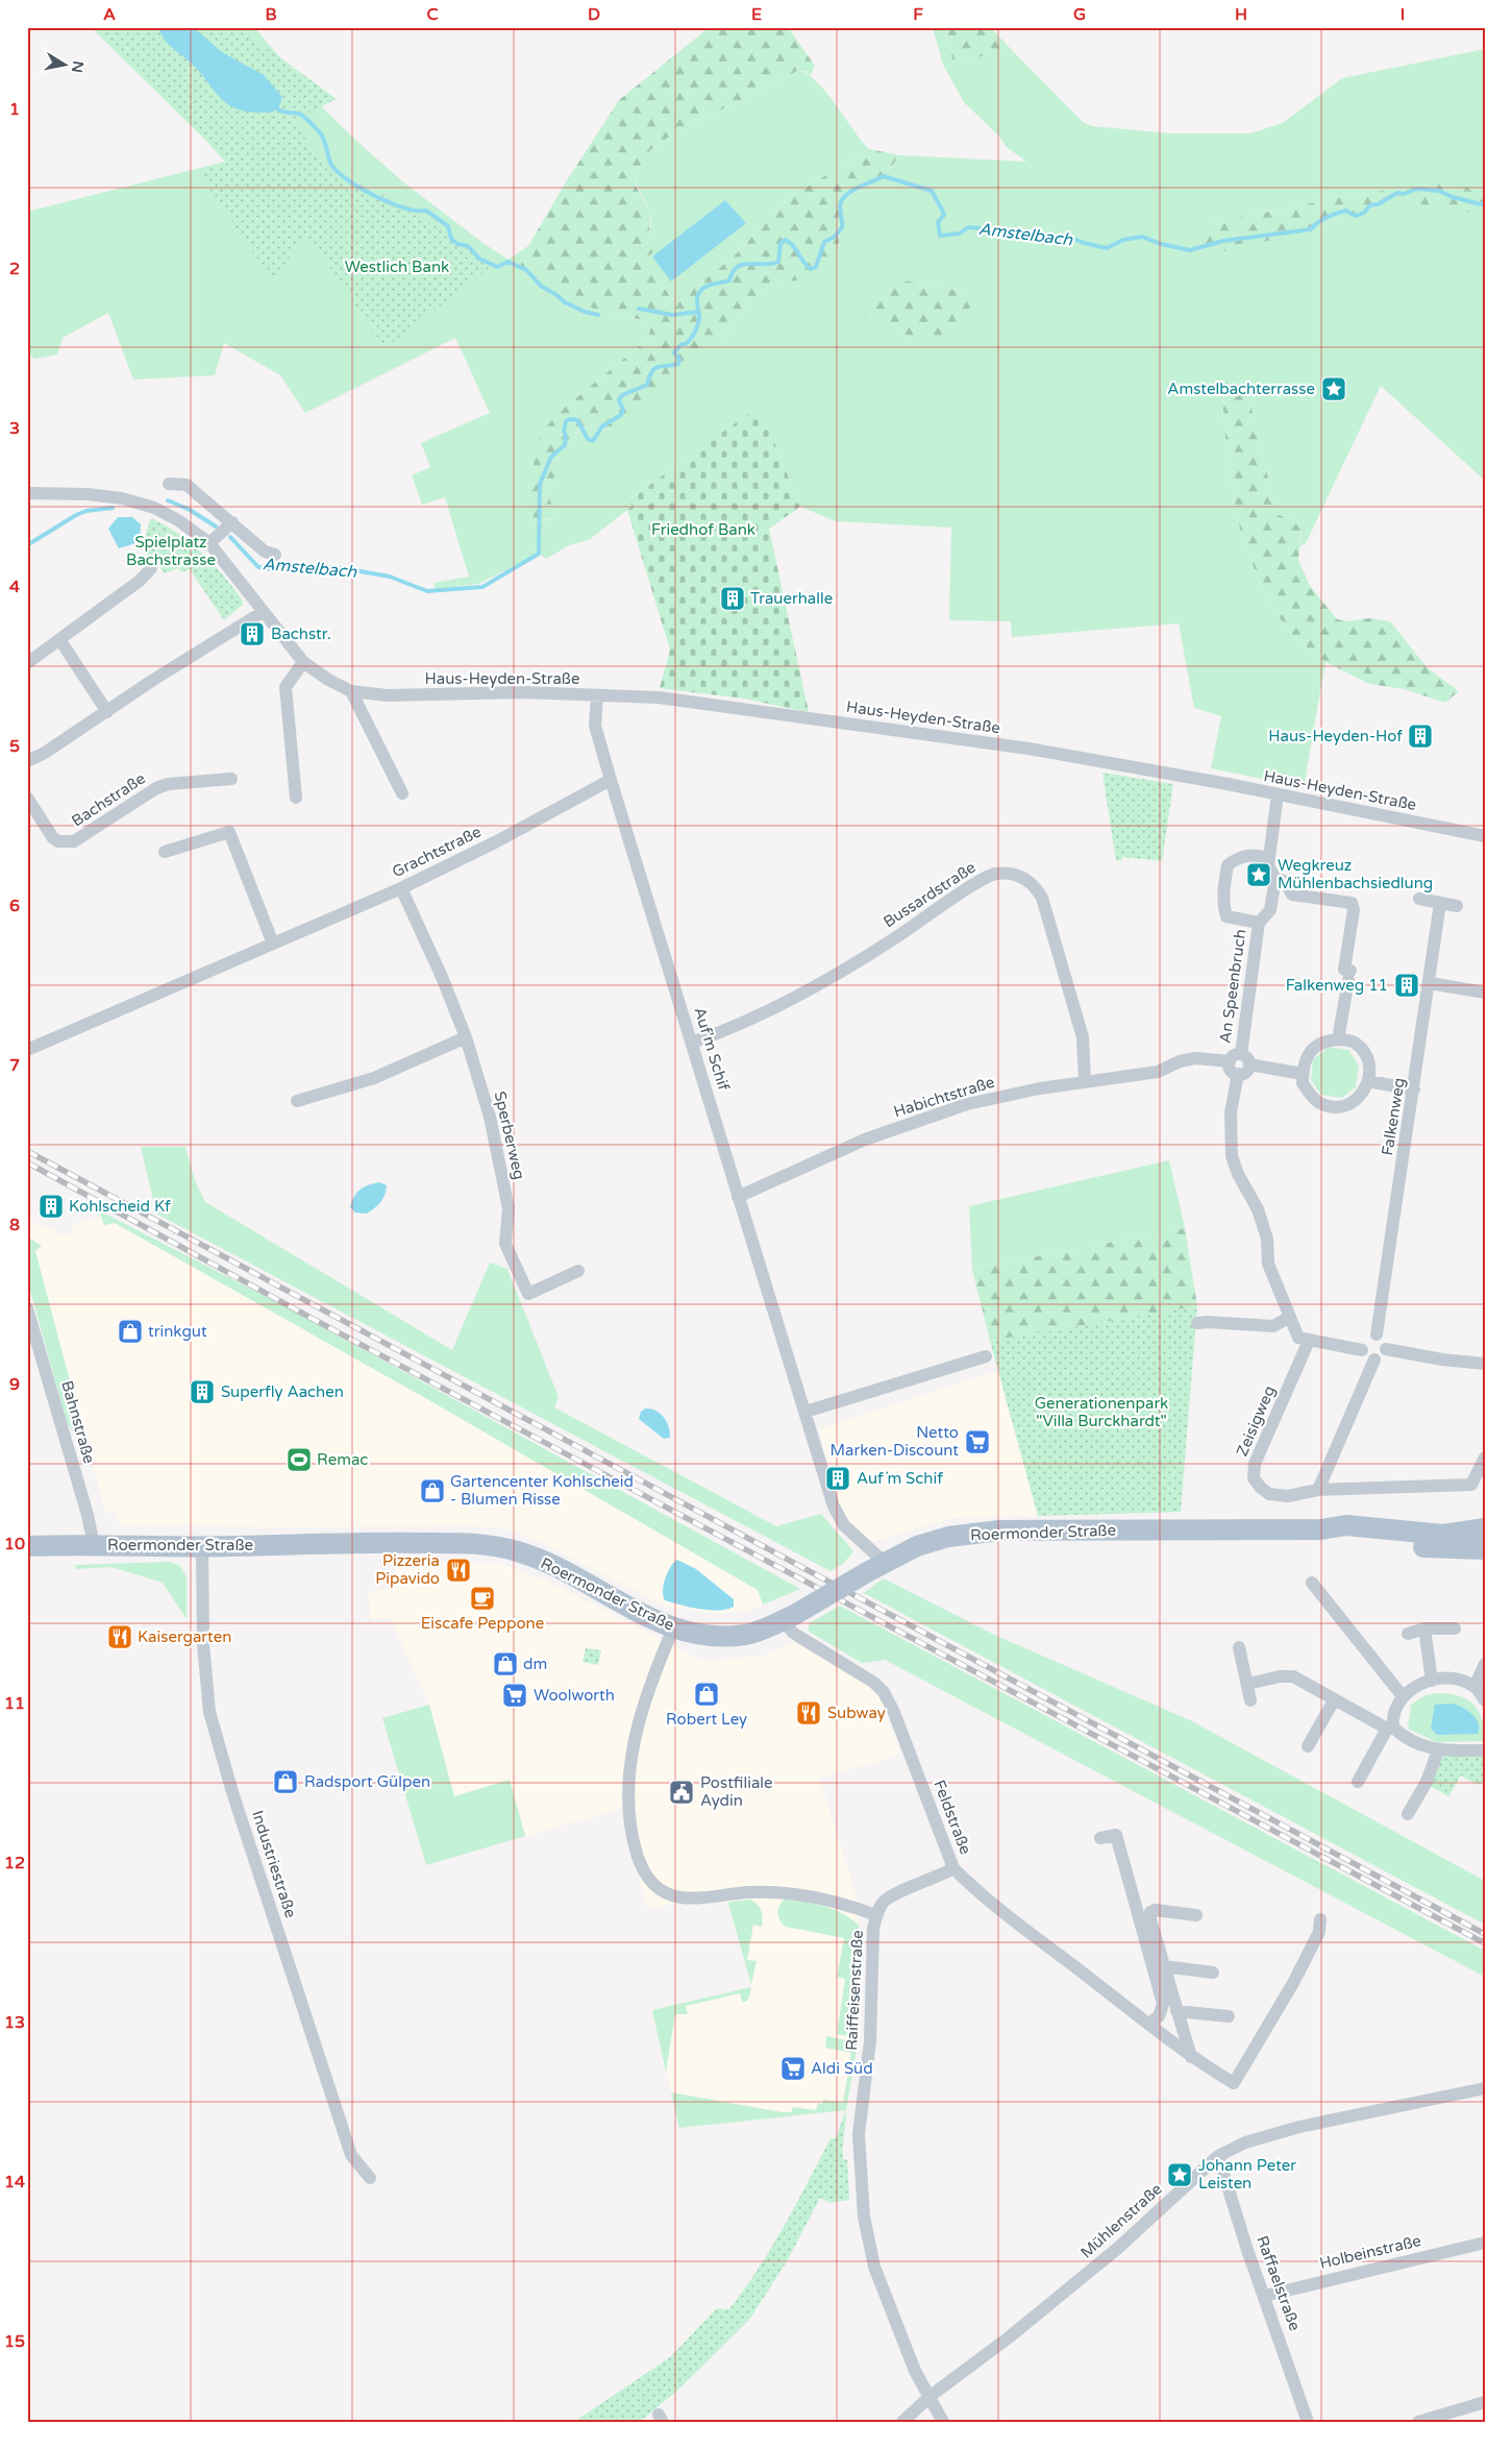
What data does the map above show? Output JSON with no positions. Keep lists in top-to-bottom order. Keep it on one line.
{"streets":{"main road":["Roermonder Straße"],"street":["Haus-Heyden-Straße","Bachstraße","Grachtstraße","Bussardstraße","An Speenbruch","Auf'm Schif","Habichtstraße","Falkenweg","Sperberweg","Zeisigweg","Bahnstraße","Feldstraße","Industriestraße","Raiffeisenstraße","Mühlenstraße","Holbeinstraße","Raffaelstraße"]},"crossings":[["Haus-Heyden-Straße","An Speenbruch"],["Haus-Heyden-Straße","Auf'm Schif"],["Grachtstraße","Auf'm Schif"],["Grachtstraße","Sperberweg"],["Bussardstraße","Auf'm Schif"],["Bussardstraße","Habichtstraße"],["An Speenbruch","Habichtstraße"],["Auf'm Schif","Habichtstraße"],["Auf'm Schif","Roermonder Straße"],["Bahnstraße","Roermonder Straße"],["Roermonder Straße","Feldstraße"],["Roermonder Straße","Industriestraße"],["Feldstraße","Raiffeisenstraße"],["Raiffeisenstraße","Mühlenstraße"],["Mühlenstraße","Raffaelstraße"],["Holbeinstraße","Raffaelstraße"]],"water":["Amstelbach"],"parks":["Westlich Bank","Friedhof Bank","Spielplatz Bachstrasse","Generationenpark \"Villa Burckhardt\""],"places":{"place":["Amstelbachterrasse","Wegkreuz Mühlenbachsiedlung","Johann Peter Leisten"],"building":["Trauerhalle","Bachstr.","Haus-Heyden-Hof","Falkenweg 11","Kohlscheid Kf","Superfly Aachen","Auf´m Schif"],"shop":["trinkgut","Gartencenter Kohlscheid - Blumen Risse","dm","Robert Ley","Radsport Gülpen"],"supermarket":["Netto Marken-Discount","Woolworth","Aldi Süd"],"sports":["Remac"],"restaurant":["Pizzeria Pipavido","Kaisergarten","Subway"],"cafe":["Eiscafe Peppone"],"public building":["Postfiliale Aydin"]},"north":"right","grid":{"columns":["A","B","C","D","E","F","G","H","I"],"rows":["1","2","3","4","5","6","7","8","9","10","11","12","13","14","15"]}}
